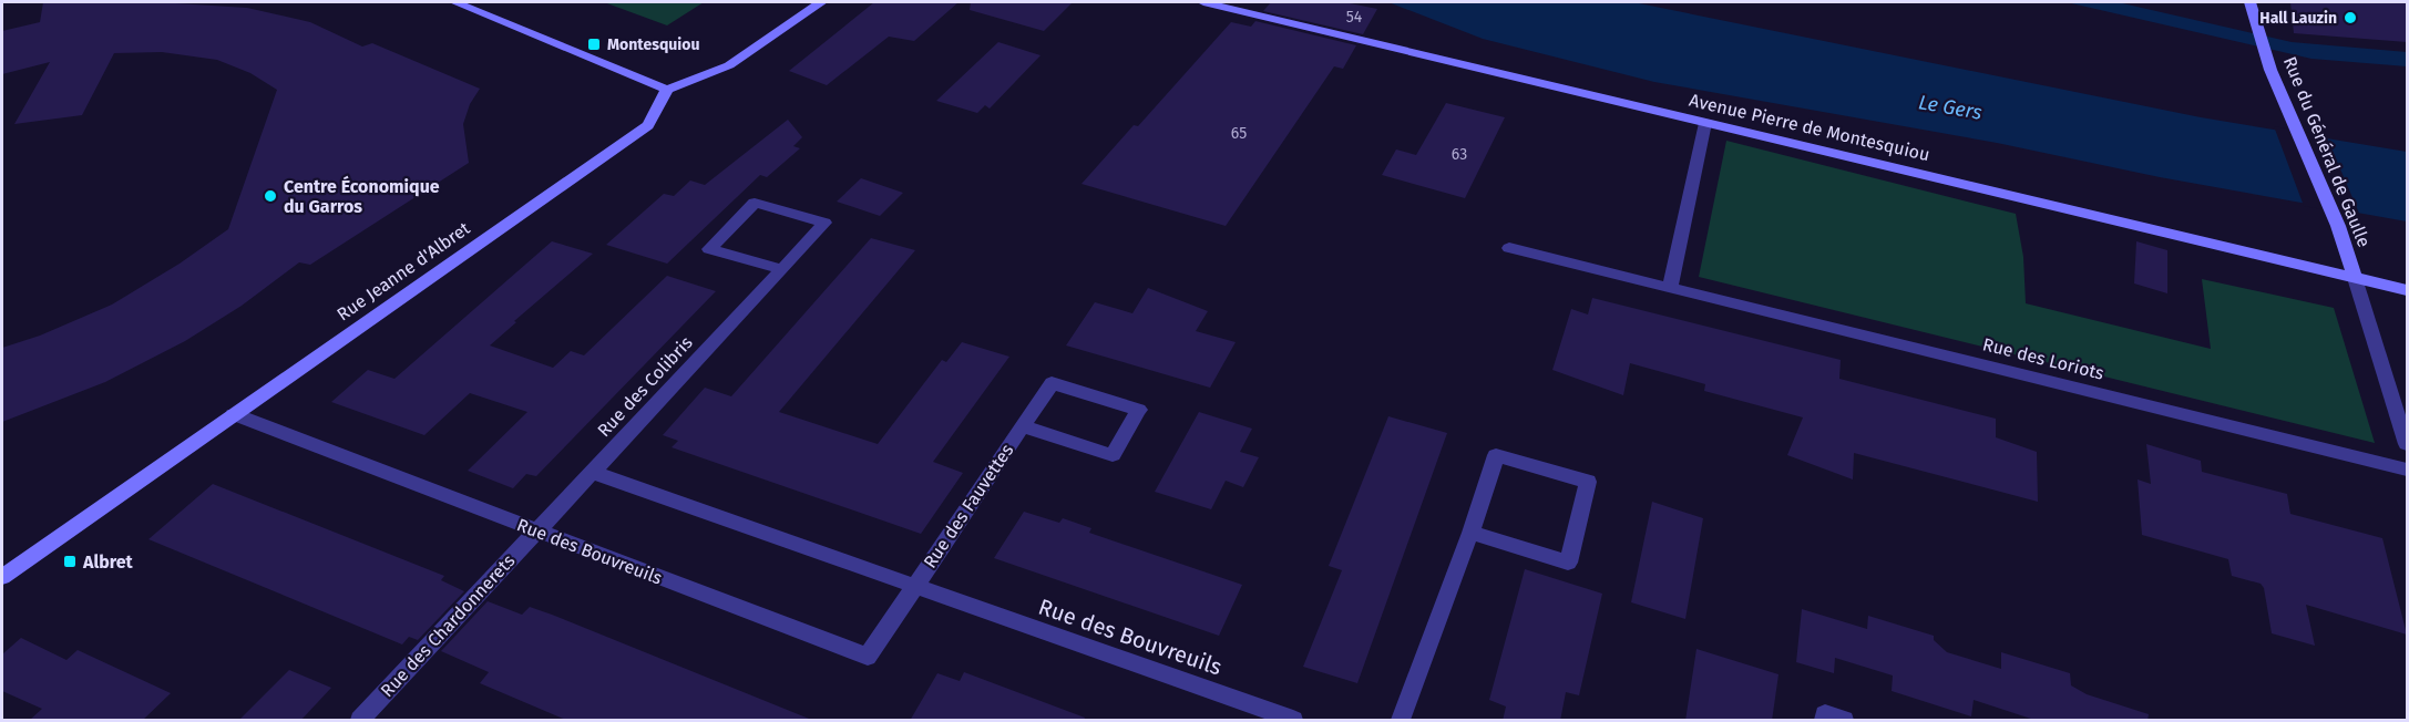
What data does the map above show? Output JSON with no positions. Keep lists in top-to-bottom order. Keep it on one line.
{"streets":{"street":["Avenue Pierre de Montesquiou","Rue du Général de Gaulle","Rue Jeanne d'Albret","Rue des Loriots","Rue des Colibris","Rue des Fauvettes","Rue des Bouvreuils","Rue des Chardonnerets"]},"crossings":[["Avenue Pierre de Montesquiou","Rue du Général de Gaulle"],["Rue Jeanne d'Albret","Rue des Bouvreuils"],["Rue des Colibris","Rue des Bouvreuils"],["Rue des Colibris","Rue des Chardonnerets"],["Rue des Fauvettes","Rue des Bouvreuils"],["Rue des Bouvreuils","Rue des Chardonnerets"]],"water":["Le Gers"],"places":{"other":["Hall Lauzin","Centre Économique du Garros"],"transit":["Montesquiou","Albret"]},"house_numbers":["54","65","63"]}
